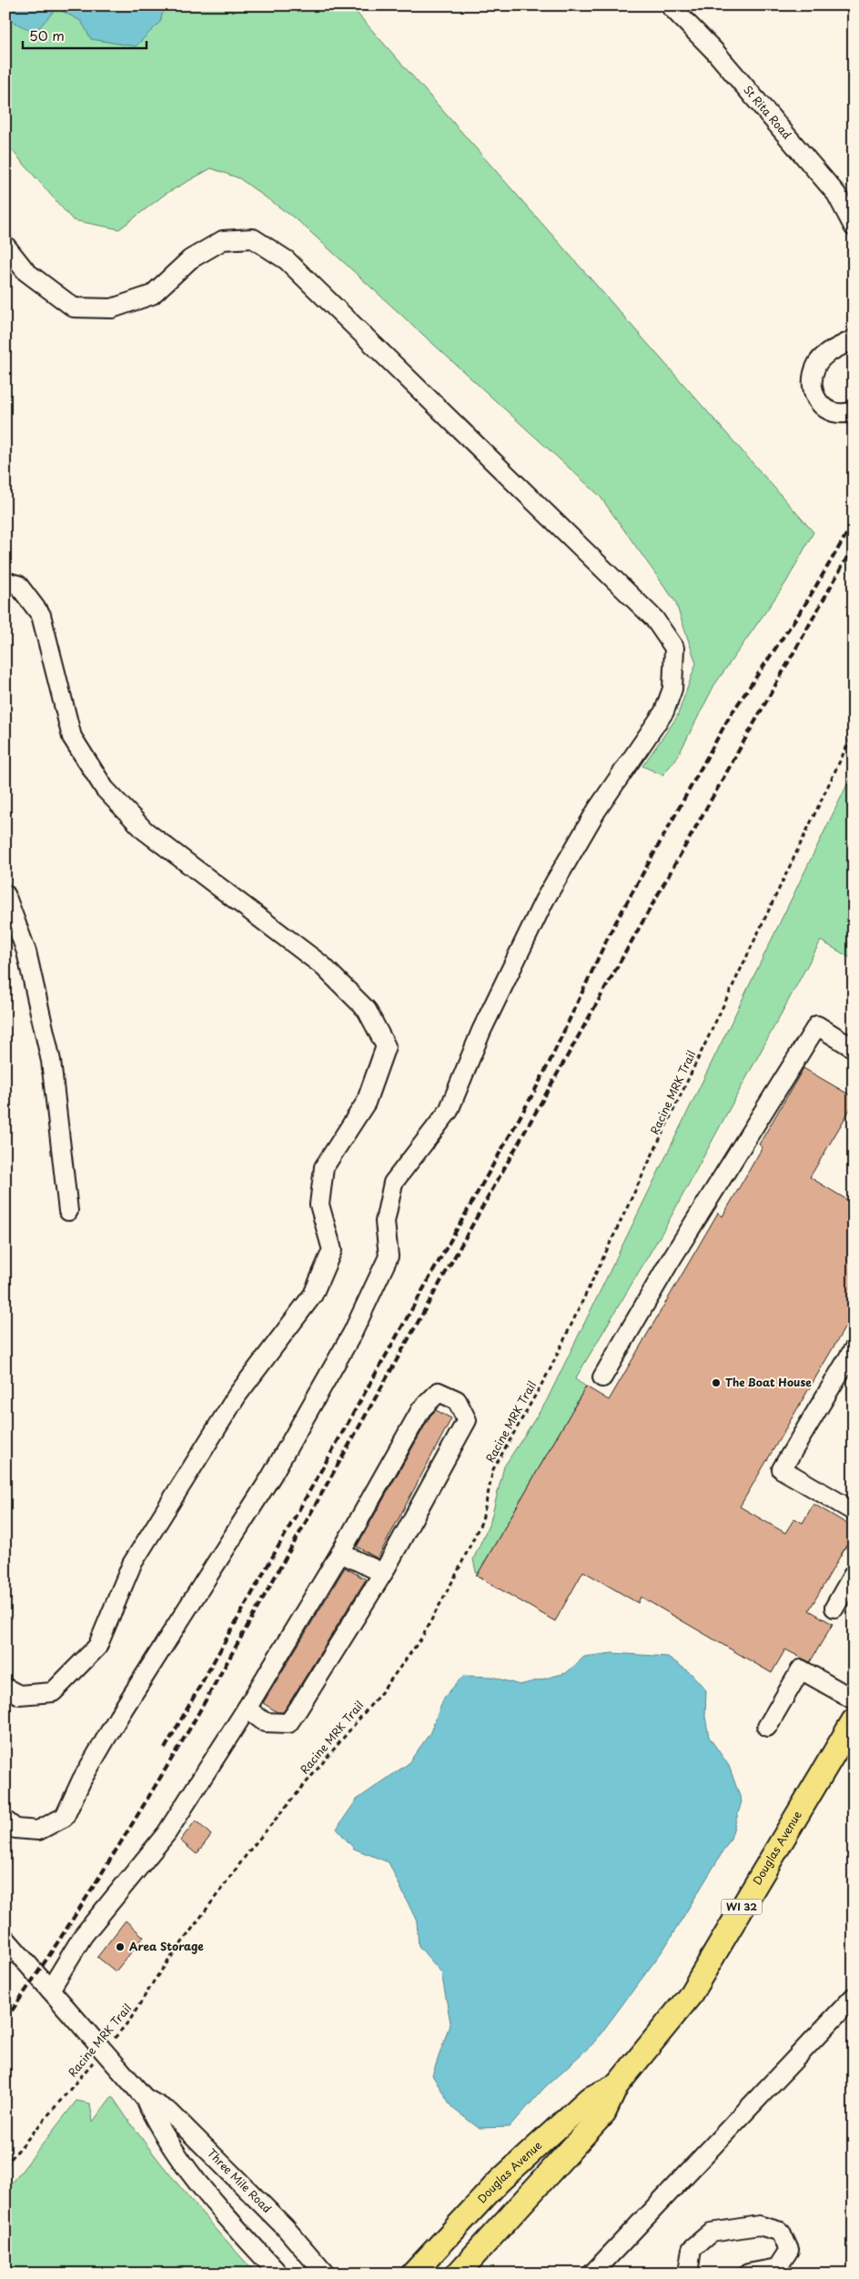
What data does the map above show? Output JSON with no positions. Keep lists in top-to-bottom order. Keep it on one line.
{"streets":{"main road":["Douglas Avenue","WI 32"],"street":["St Rita Road","Three Mile Road"],"path":["Racine MRK Trail"]},"crossings":[["Racine MRK Trail","Three Mile Road"]],"places":["The Boat House","Area Storage"],"scale_bar":"50 m"}
